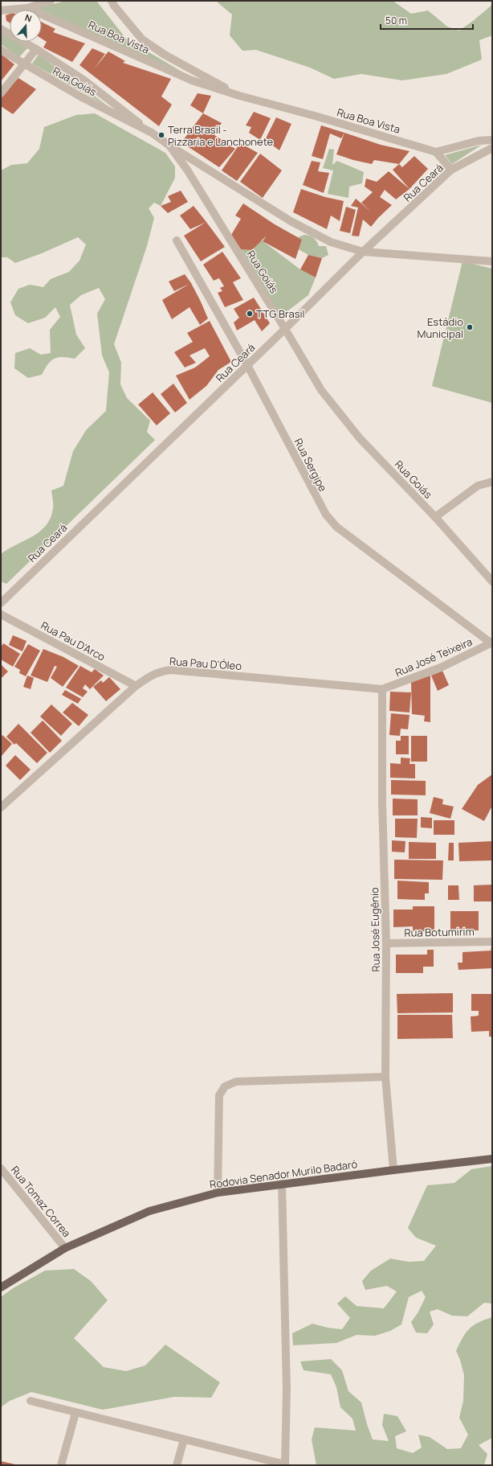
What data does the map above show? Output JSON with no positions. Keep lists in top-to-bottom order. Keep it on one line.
{"streets":{"main road":["Rodovia Senador Murilo Badaró"],"street":["Rua Boa Vista","Rua Goiás","Rua Ceará","Rua Sergipe","Rua Pau D'Arco","Rua José Teixeira","Rua Pau D'Óleo","Rua José Eugênio","Rua Botumirim","Rua Tomaz Correa"]},"crossings":[["Rua Goiás","Rua Ceará"],["Rua Ceará","Rua Sergipe"],["Rua Sergipe","Rua José Teixeira"],["Rua Pau D'Arco","Rua Pau D'Óleo"],["Rua José Teixeira","Rua Pau D'Óleo"],["Rua José Teixeira","Rua José Eugênio"],["Rua Pau D'Óleo","Rua José Eugênio"],["Rua José Eugênio","Rua Botumirim"],["Rua José Eugênio","Rodovia Senador Murilo Badaró"],["Rodovia Senador Murilo Badaró","Rua Tomaz Correa"]],"places":["Terra Brasil - Pizzaria e Lanchonete","TTG Brasil","Estádio Municipal"],"scale_bar":"50 m","north":"top"}
